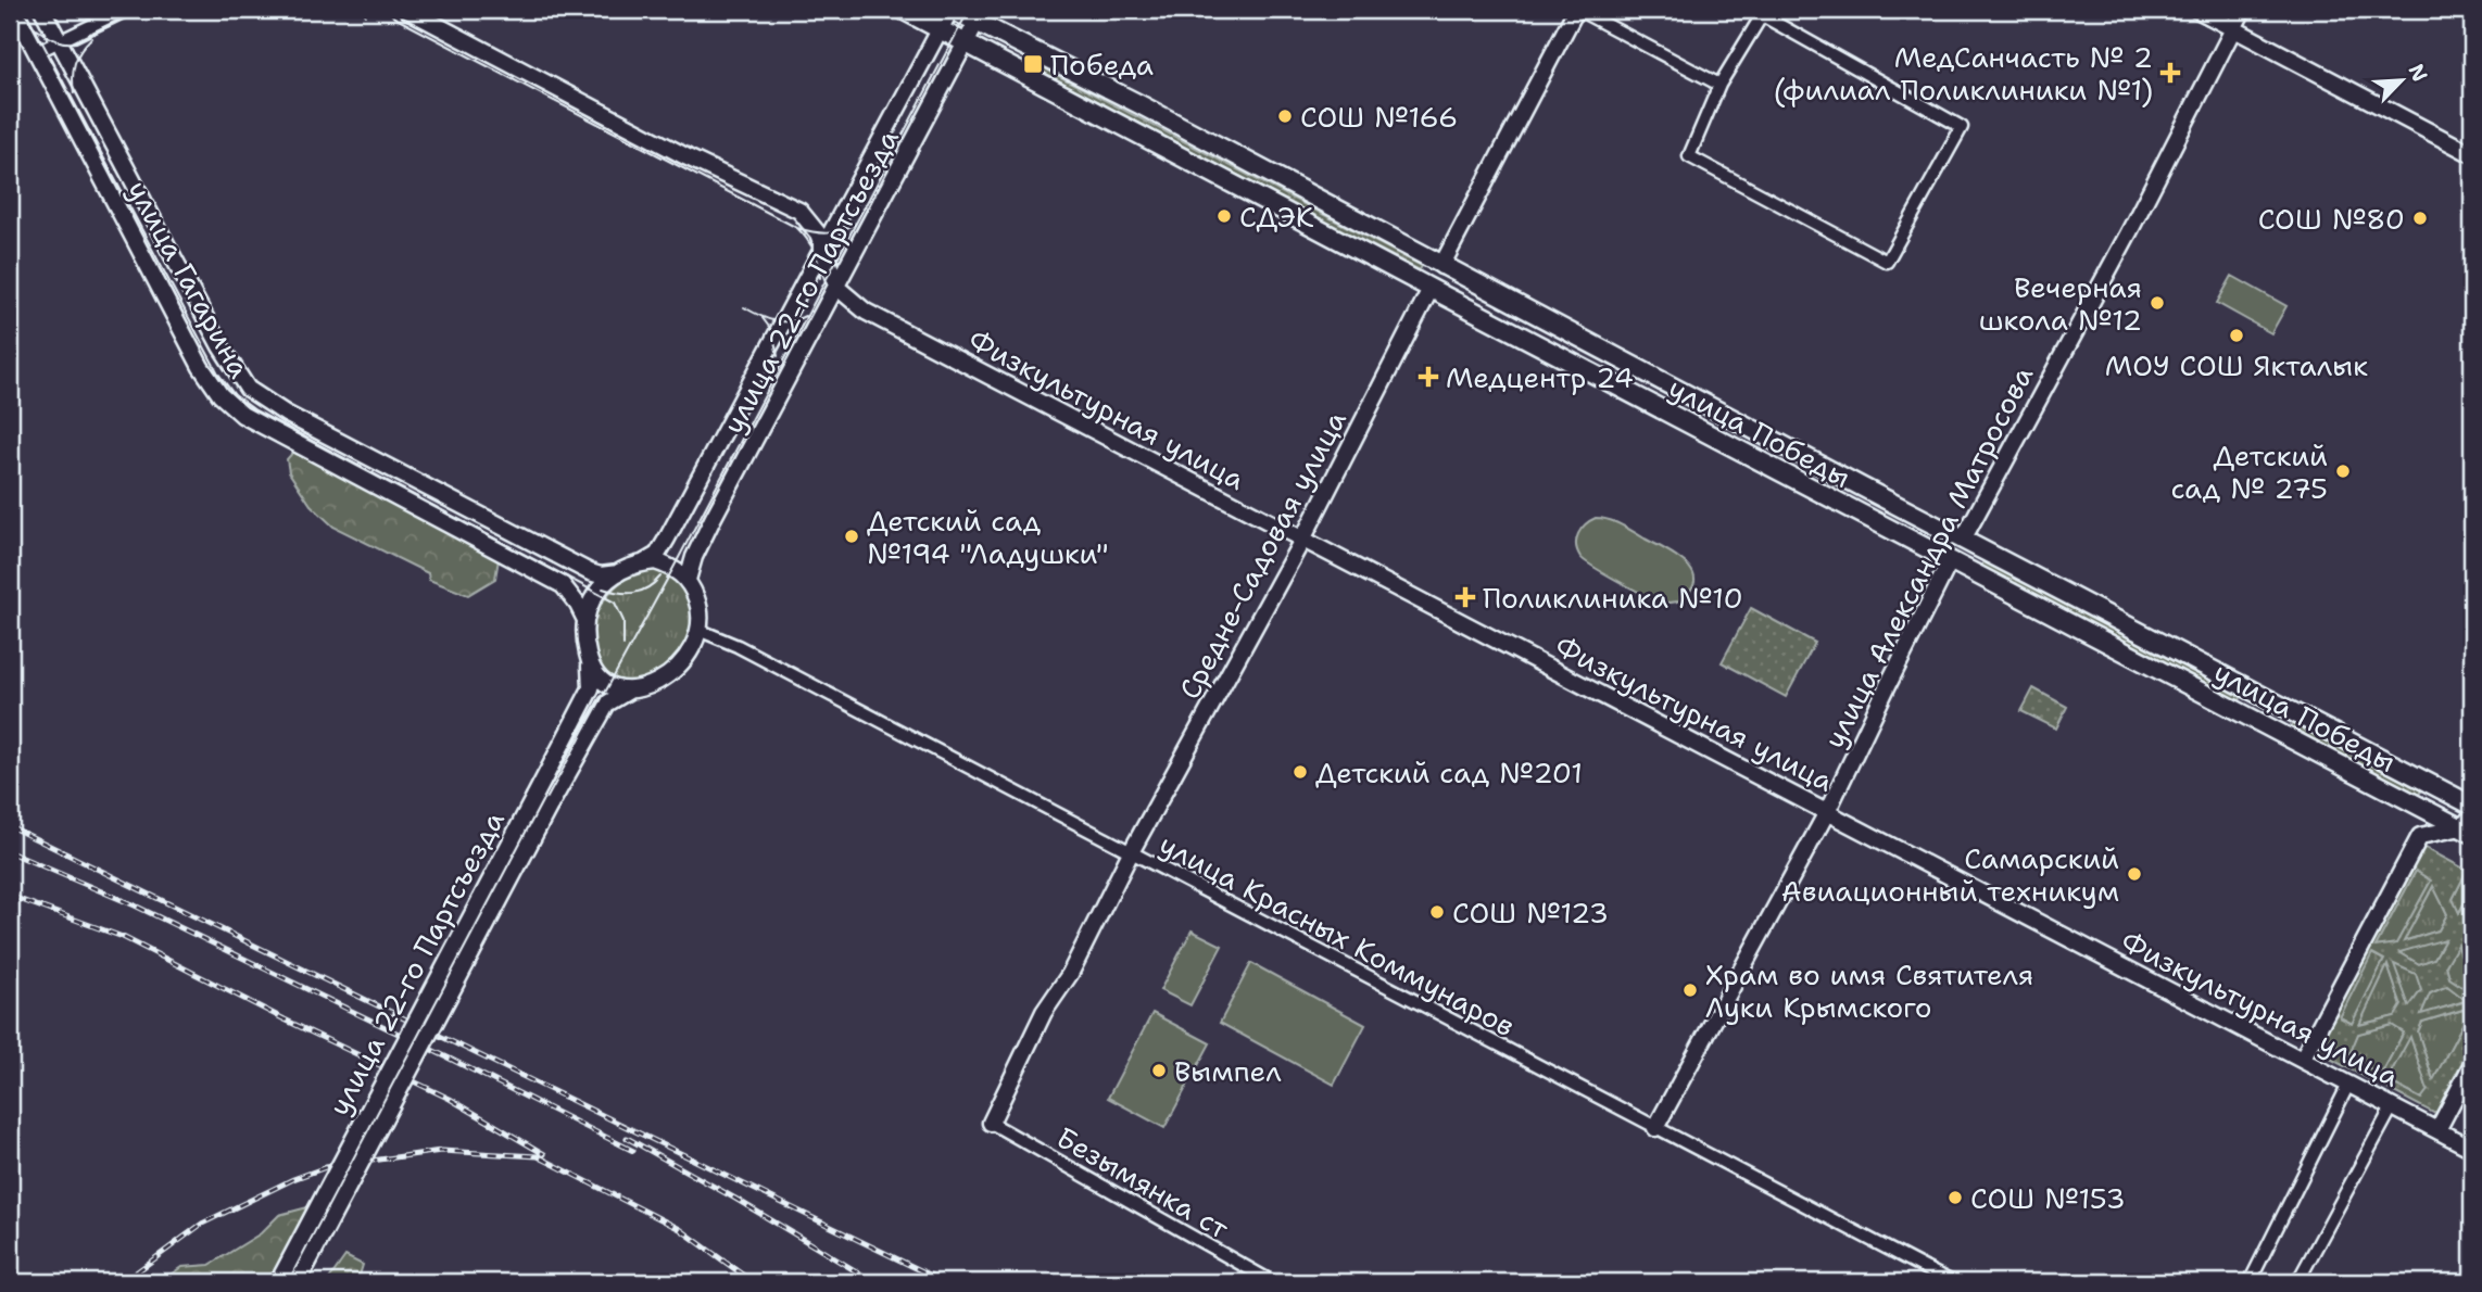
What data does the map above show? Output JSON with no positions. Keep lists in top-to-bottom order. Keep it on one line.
{"streets":{"main road":["улица Гагарина","улица 22-го Партсъезда","Физкультурная улица","улица Победы","Средне-Садовая улица","улица Александра Матросова"],"street":["улица Красных Коммунаров","Безымянка ст"]},"crossings":[["улица Гагарина","улица 22-го Партсъезда"],["улица Гагарина","улица Красных Коммунаров"],["улица 22-го Партсъезда","Физкультурная улица"],["улица 22-го Партсъезда","улица Победы"],["улица 22-го Партсъезда","улица Красных Коммунаров"],["Физкультурная улица","Средне-Садовая улица"],["Физкультурная улица","улица Александра Матросова"],["улица Победы","Средне-Садовая улица"],["улица Победы","улица Александра Матросова"],["Средне-Садовая улица","улица Красных Коммунаров"],["Средне-Садовая улица","Безымянка ст"],["улица Александра Матросова","улица Красных Коммунаров"]],"places":{"transit":["Победа"],"health":["МедСанчасть № 2 (филиал Поликлиники №1)","Медцентр 24","Поликлиника №10"],"other":["СОШ №166","СДЭК","СОШ №80","Вечерная школа №12","МОУ СОШ Якталык","Детский сад № 275","Детский сад №194 \"Ладушки\"","Детский сад №201","Самарский Авиационный техникум","СОШ №123","Храм во имя Святителя Луки Крымского","Вымпел","СОШ №153"]},"north":"top right"}
